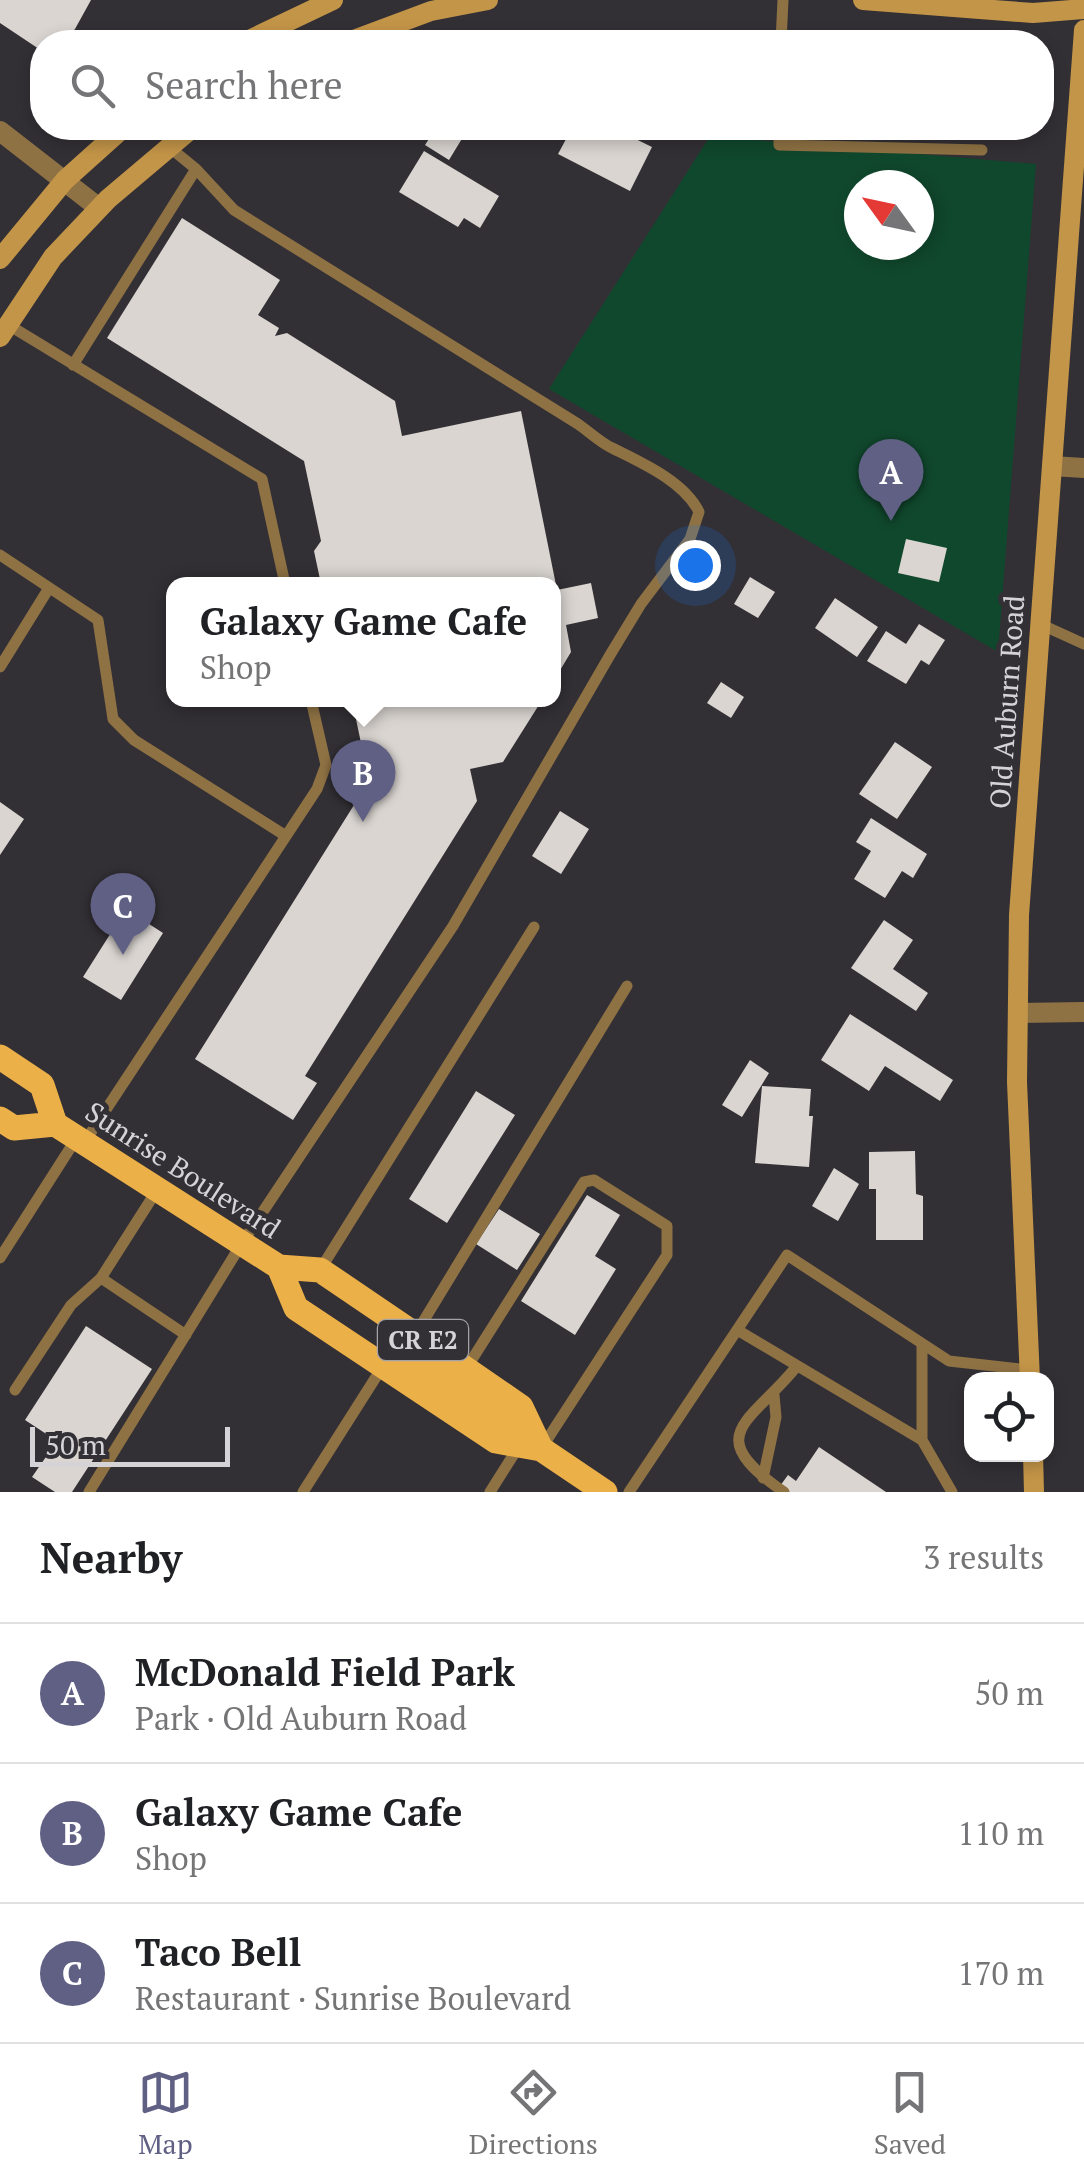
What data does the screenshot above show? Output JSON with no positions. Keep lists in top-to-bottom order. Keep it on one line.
{"streets":{"main road":["Old Auburn Road","Sunrise Boulevard","CR E2"]},"scale_bar":"50 m","north":"top left","page":{"search":"Search here","pins":["A","B","C"],"popup":["Galaxy Game Cafe","Shop"],"scale":"50 m","heading":["Nearby","3 results"],"list":[{"mark":"A","name":"McDonald Field Park","note":"Park · Old Auburn Road","value":"50 m"},{"mark":"B","name":"Galaxy Game Cafe","note":"Shop","value":"110 m"},{"mark":"C","name":"Taco Bell","note":"Restaurant · Sunrise Boulevard","value":"170 m"}],"nav":["Map","Directions","Saved"]}}
